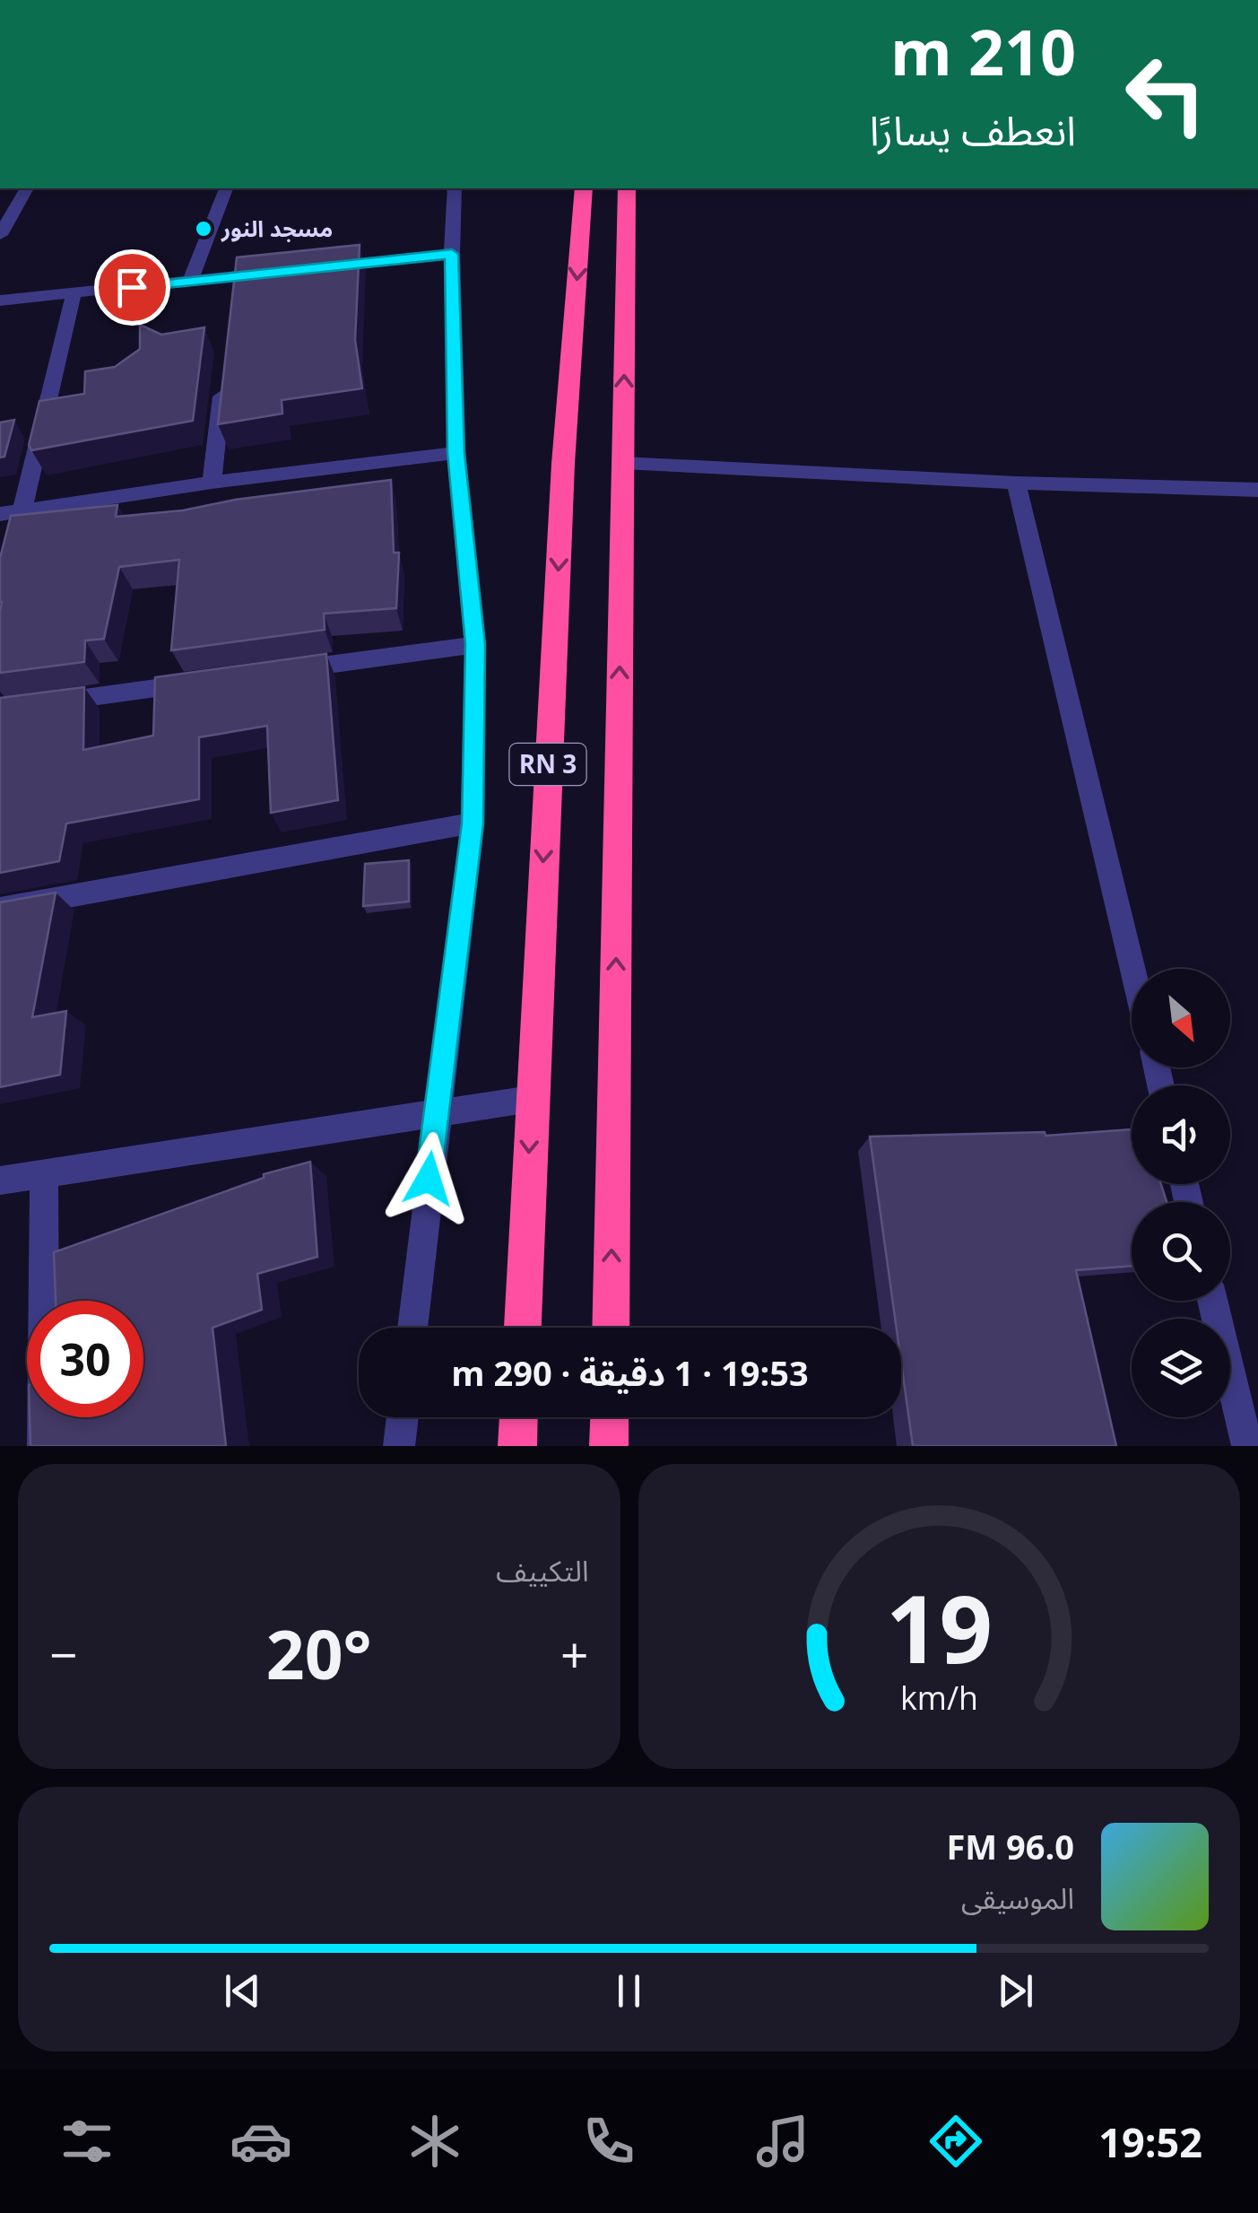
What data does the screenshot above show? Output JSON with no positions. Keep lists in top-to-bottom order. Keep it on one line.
{"streets":{"highway":["RN 3"]},"places":["مسجد النور"],"north":"bottom right","page":{"turn":["210 m","انعطف يسارًا"],"limit":"30","trip":"19:53 · 1 دقيقة · 290 m","tile":"التكييف","heat":["−","20°","+"],"song":["96.0 FM","الموسيقى"],"tabs":"19:52","gauge":["19","km/h"]}}
